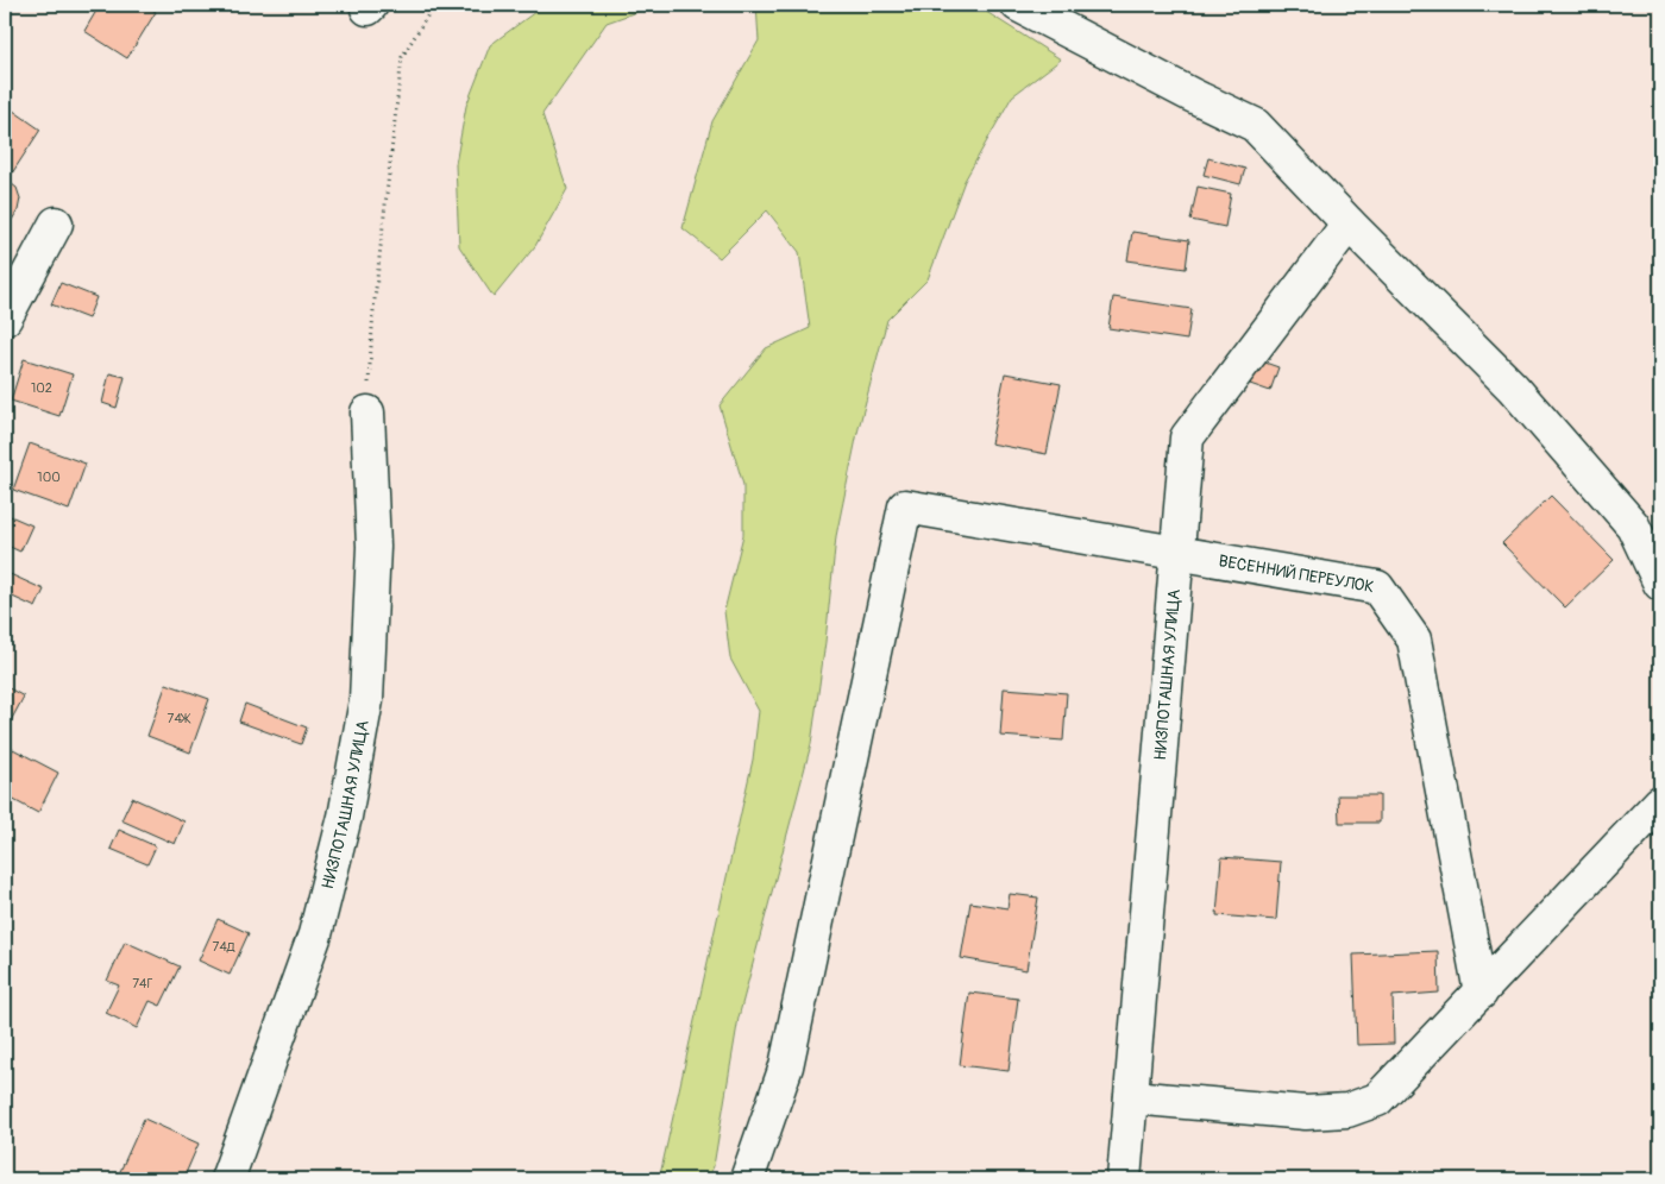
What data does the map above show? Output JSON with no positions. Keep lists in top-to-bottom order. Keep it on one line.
{"streets":{"street":["ВЕСЕННИЙ ПЕРЕУЛОК","НИЗПОТАШНАЯ УЛИЦА"]},"crossings":[["ВЕСЕННИЙ ПЕРЕУЛОК","НИЗПОТАШНАЯ УЛИЦА"]],"house_numbers":["102","100","74Ж","74Д","74Г"]}
